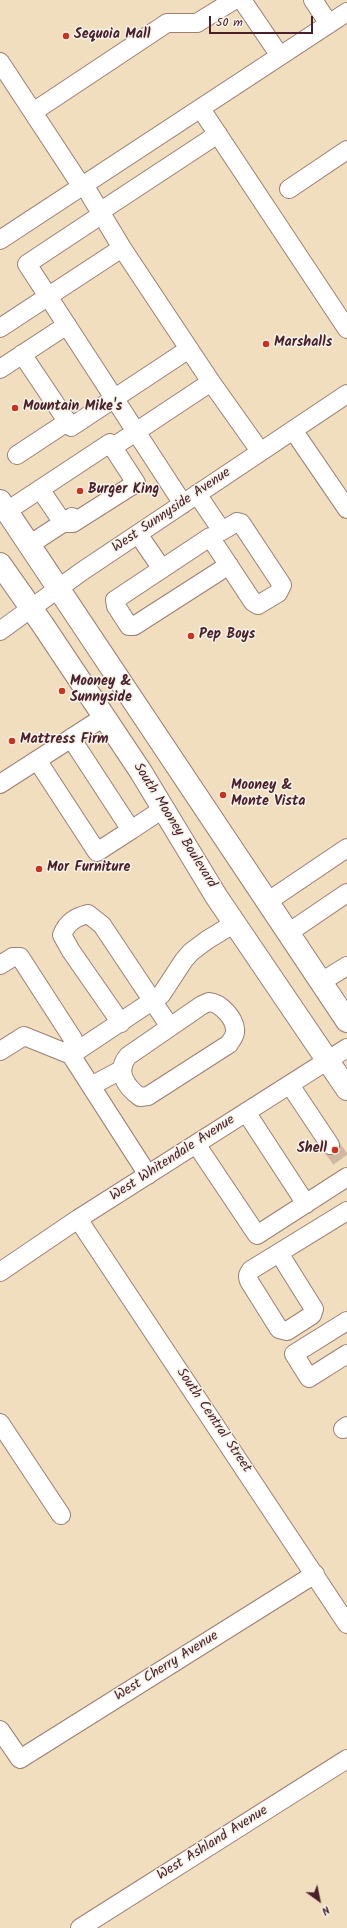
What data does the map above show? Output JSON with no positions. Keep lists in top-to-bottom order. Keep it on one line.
{"streets":{"main road":["South Mooney Boulevard"],"street":["West Sunnyside Avenue","West Whitendale Avenue","South Central Street","West Cherry Avenue","West Ashland Avenue"]},"crossings":[["West Sunnyside Avenue","South Mooney Boulevard"],["South Mooney Boulevard","West Whitendale Avenue"],["West Whitendale Avenue","South Central Street"],["South Central Street","West Cherry Avenue"]],"places":["Sequoia Mall","Marshalls","Mountain Mike's","Burger King","Pep Boys","Mooney & Sunnyside","Mattress Firm","Mooney & Monte Vista","Mor Furniture","Shell"],"scale_bar":"50 m","north":"bottom right"}
